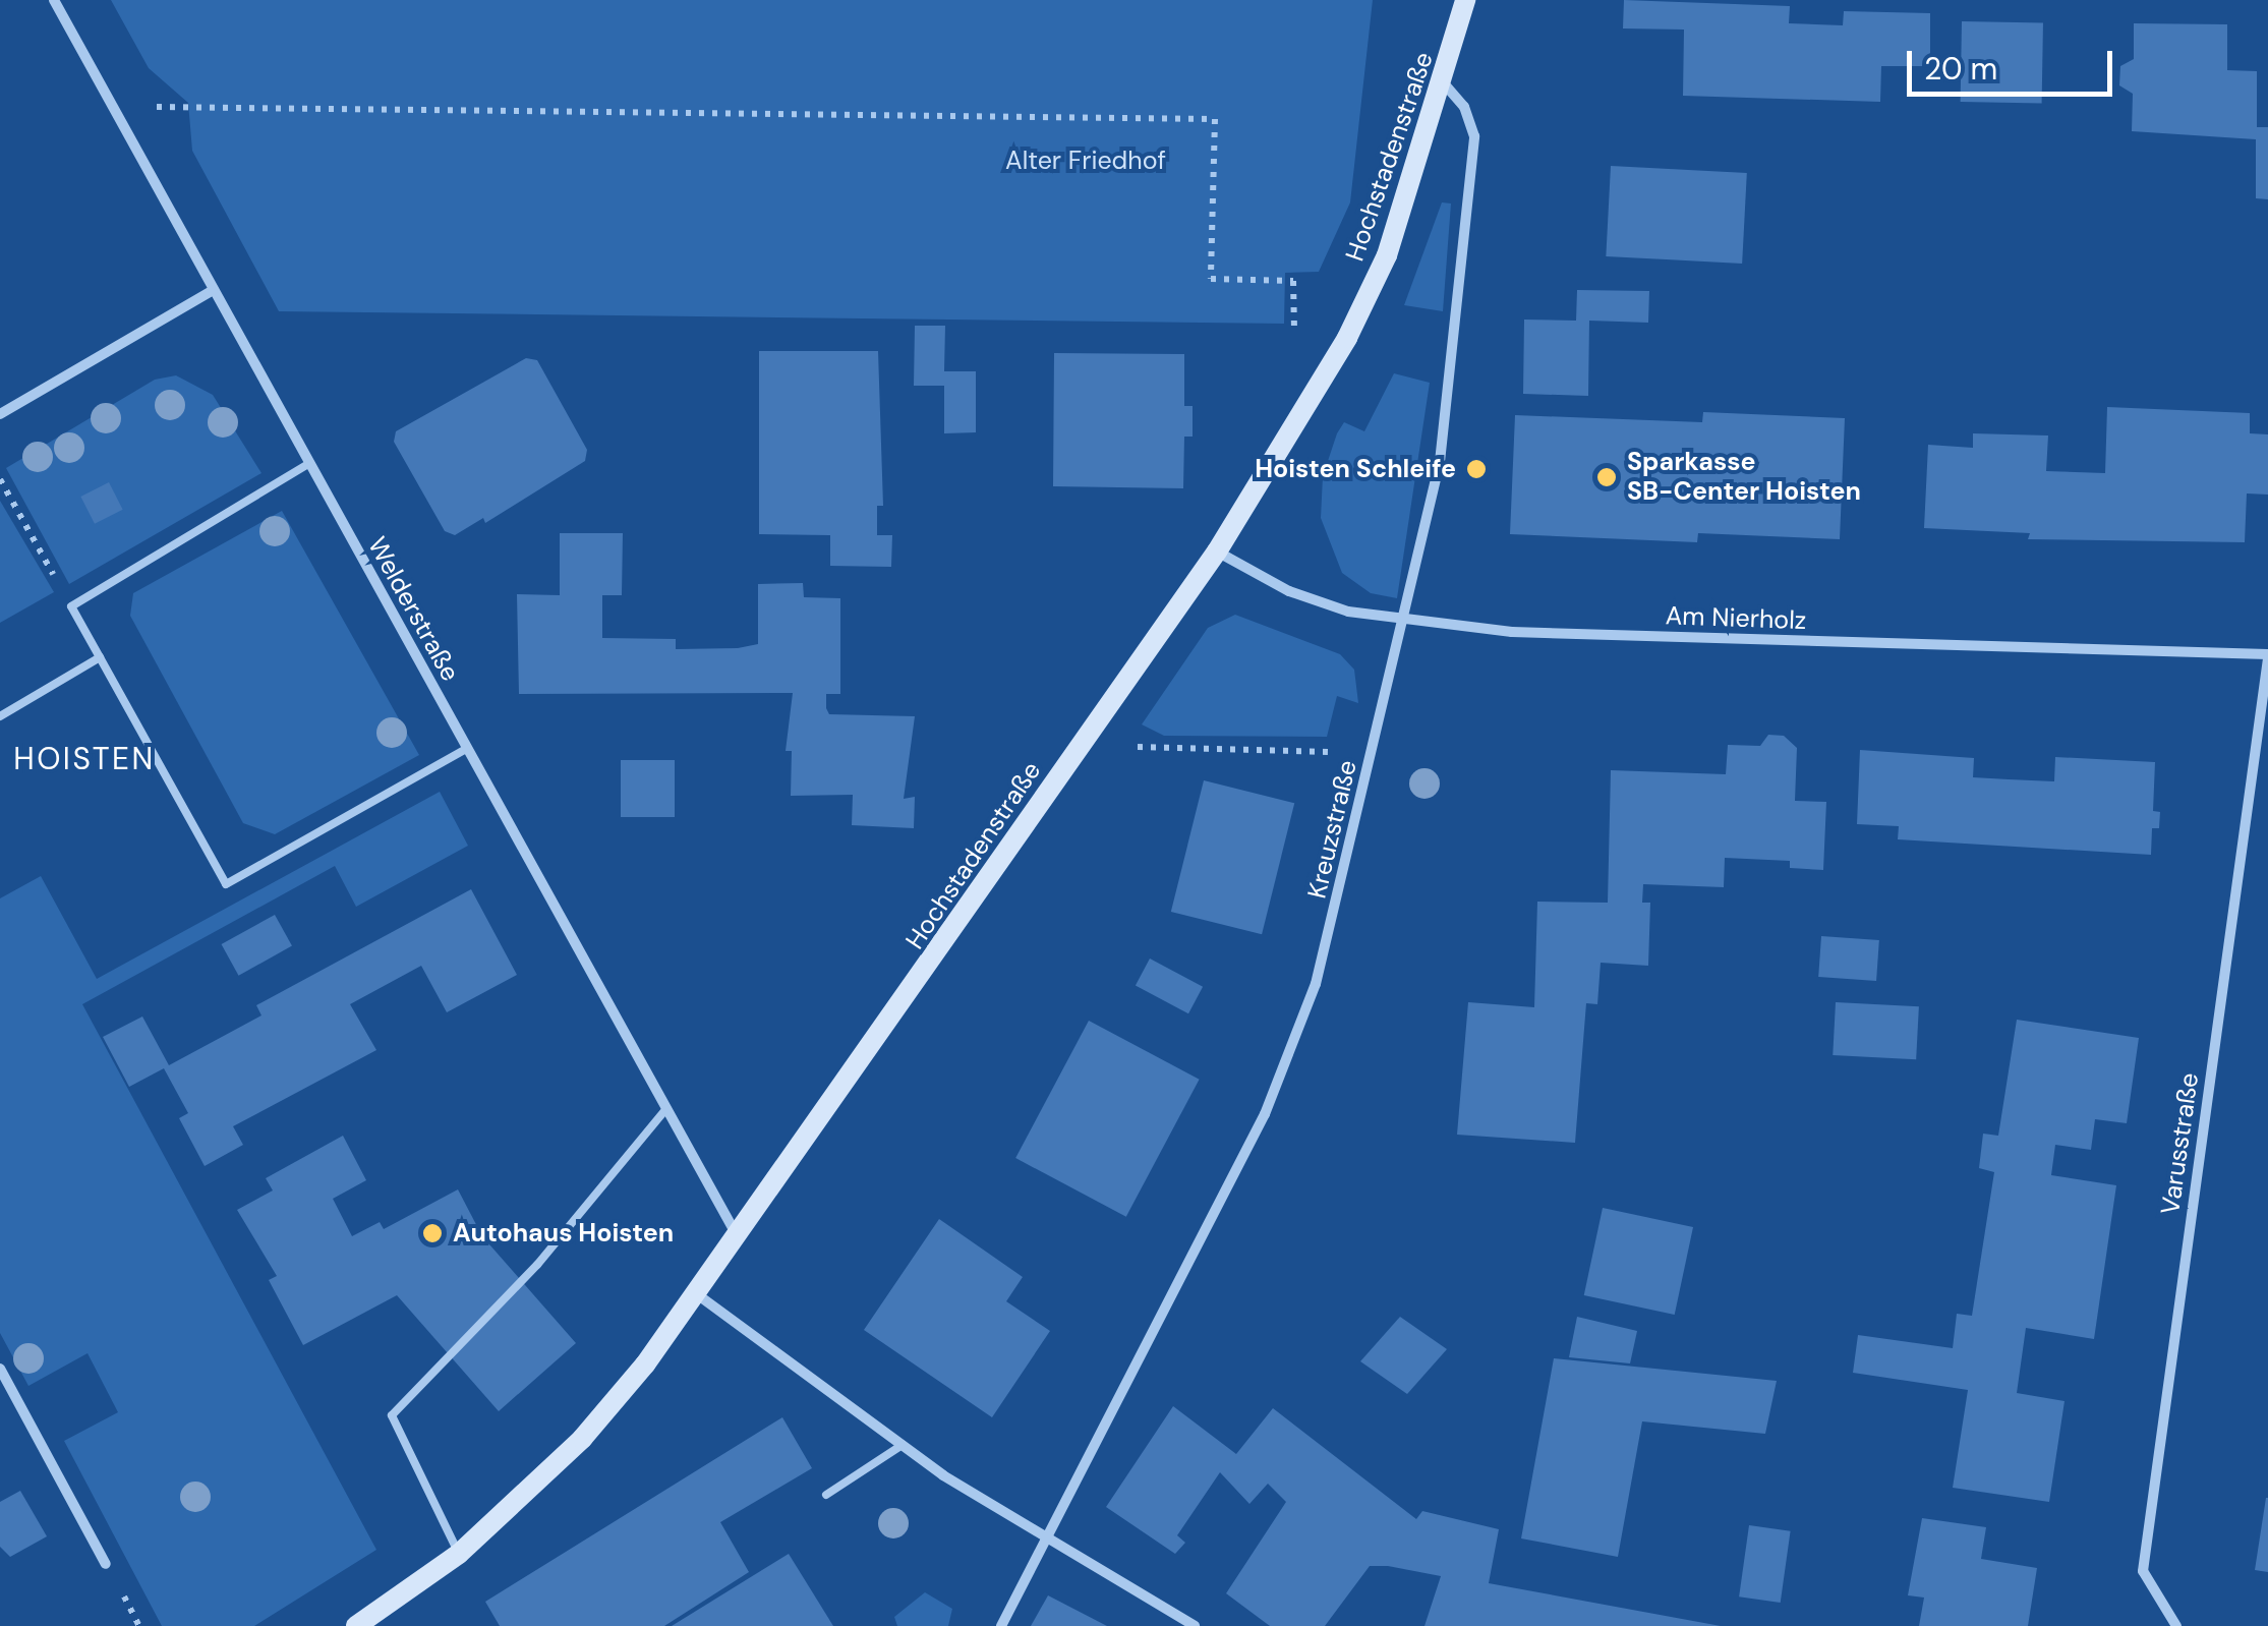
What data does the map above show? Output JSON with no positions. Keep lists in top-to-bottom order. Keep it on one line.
{"streets":{"main road":["Hochstadenstraße"],"street":["Welderstraße","Am Nierholz","Kreuzstraße","Varusstraße"]},"crossings":[["Hochstadenstraße","Welderstraße"],["Hochstadenstraße","Am Nierholz"],["Hochstadenstraße","Kreuzstraße"],["Am Nierholz","Kreuzstraße"],["Am Nierholz","Varusstraße"]],"districts":["HOISTEN"],"parks":["Alter Friedhof"],"places":["Hoisten Schleife","Sparkasse SB-Center Hoisten","Autohaus Hoisten"],"scale_bar":"20 m"}
